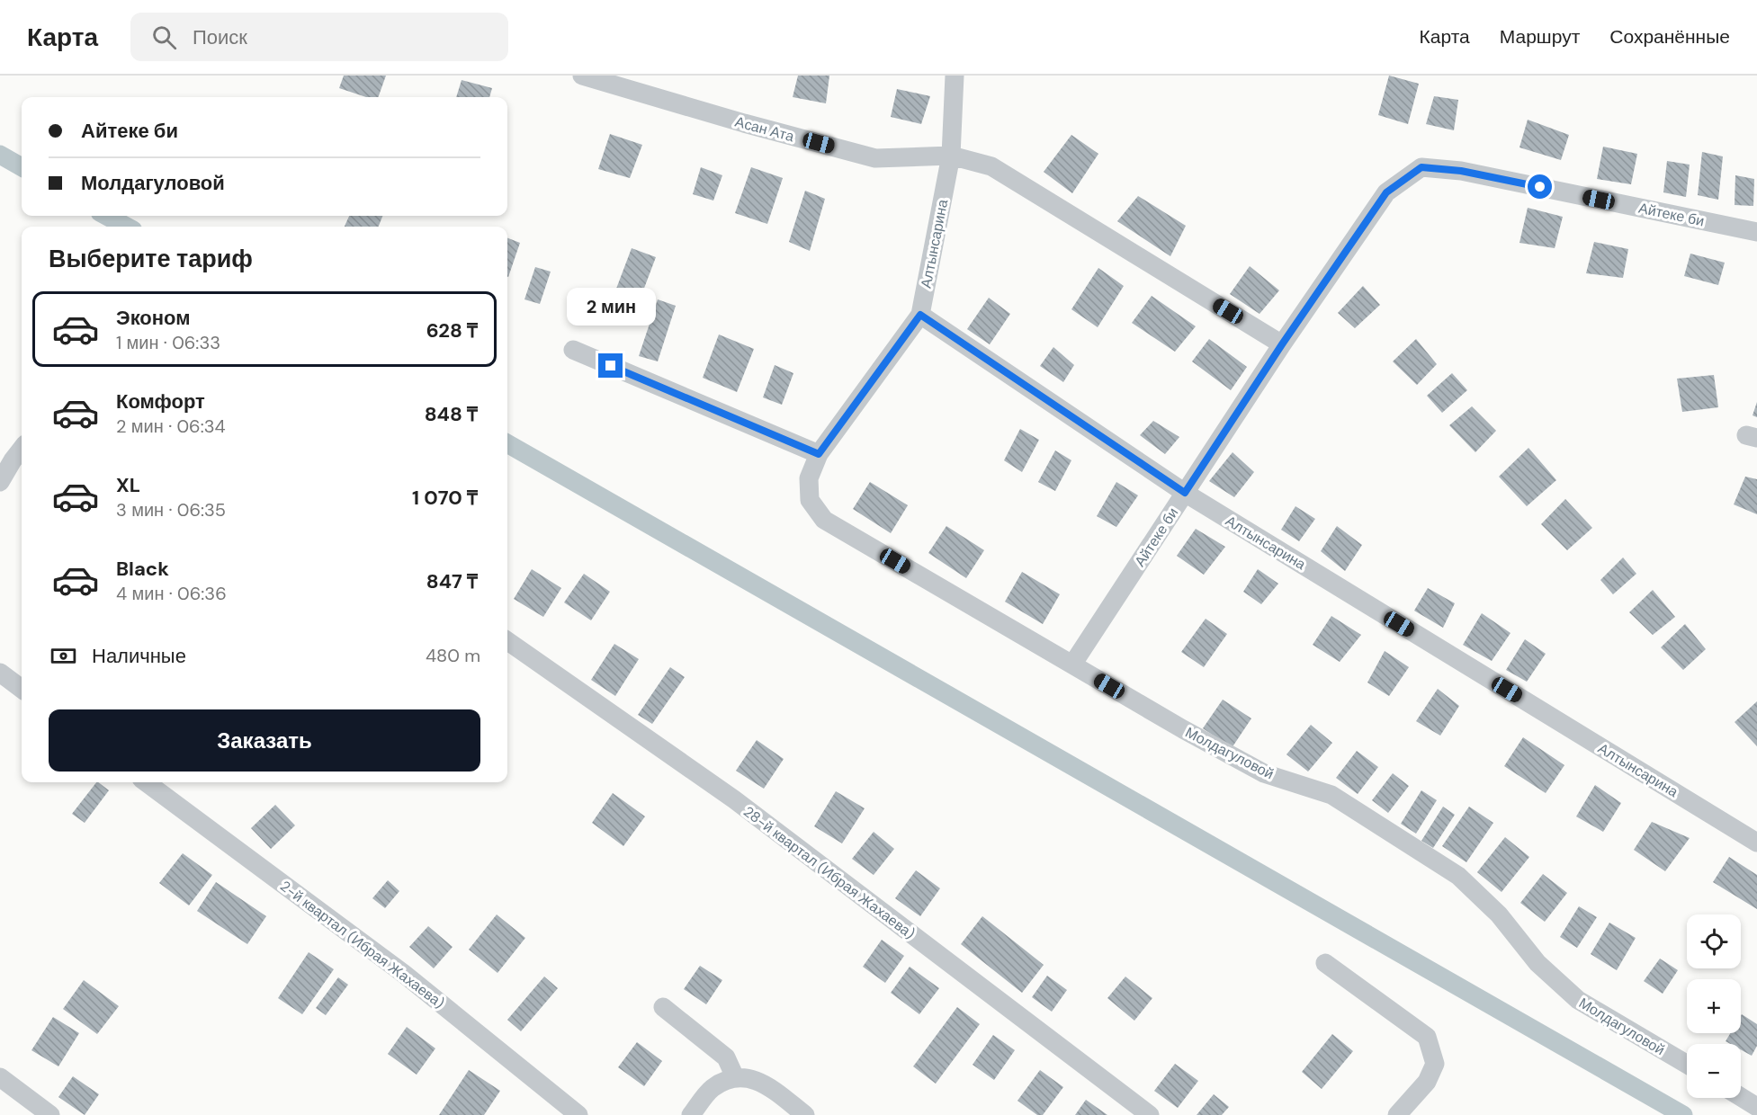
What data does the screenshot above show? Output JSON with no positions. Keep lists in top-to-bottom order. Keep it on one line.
{"streets":{"street":["Асан Ата","Айтеке би","Алтынсарина","Молдагуловой","28-й квартал (Ибрая Жахаева)","2-й квартал (Ибрая Жахаева)"]},"crossings":[["Асан Ата","Алтынсарина"],["Айтеке би","Алтынсарина"],["Айтеке би","Молдагуловой"],["Алтынсарина","Молдагуловой"]],"page":{"header":"Карта","search":"Поиск","nav":["Карта","Маршрут","Сохранённые"],"banner":["Айтеке би","Молдагуловой"],"heading":"Выберите тариф","bubble":"2 мин","list":[{"name":"Эконом","note":"1 мин · 06:33","value":"628 ₸"},{"name":"Комфорт","note":"2 мин · 06:34","value":"848 ₸"},{"name":"XL","note":"3 мин · 06:35","value":"1 070 ₸"},{"name":"Black","note":"4 мин · 06:36","value":"847 ₸"}],"pay":["Наличные","480 m"],"buttons":"Заказать","map_buttons":["+","−"]}}
